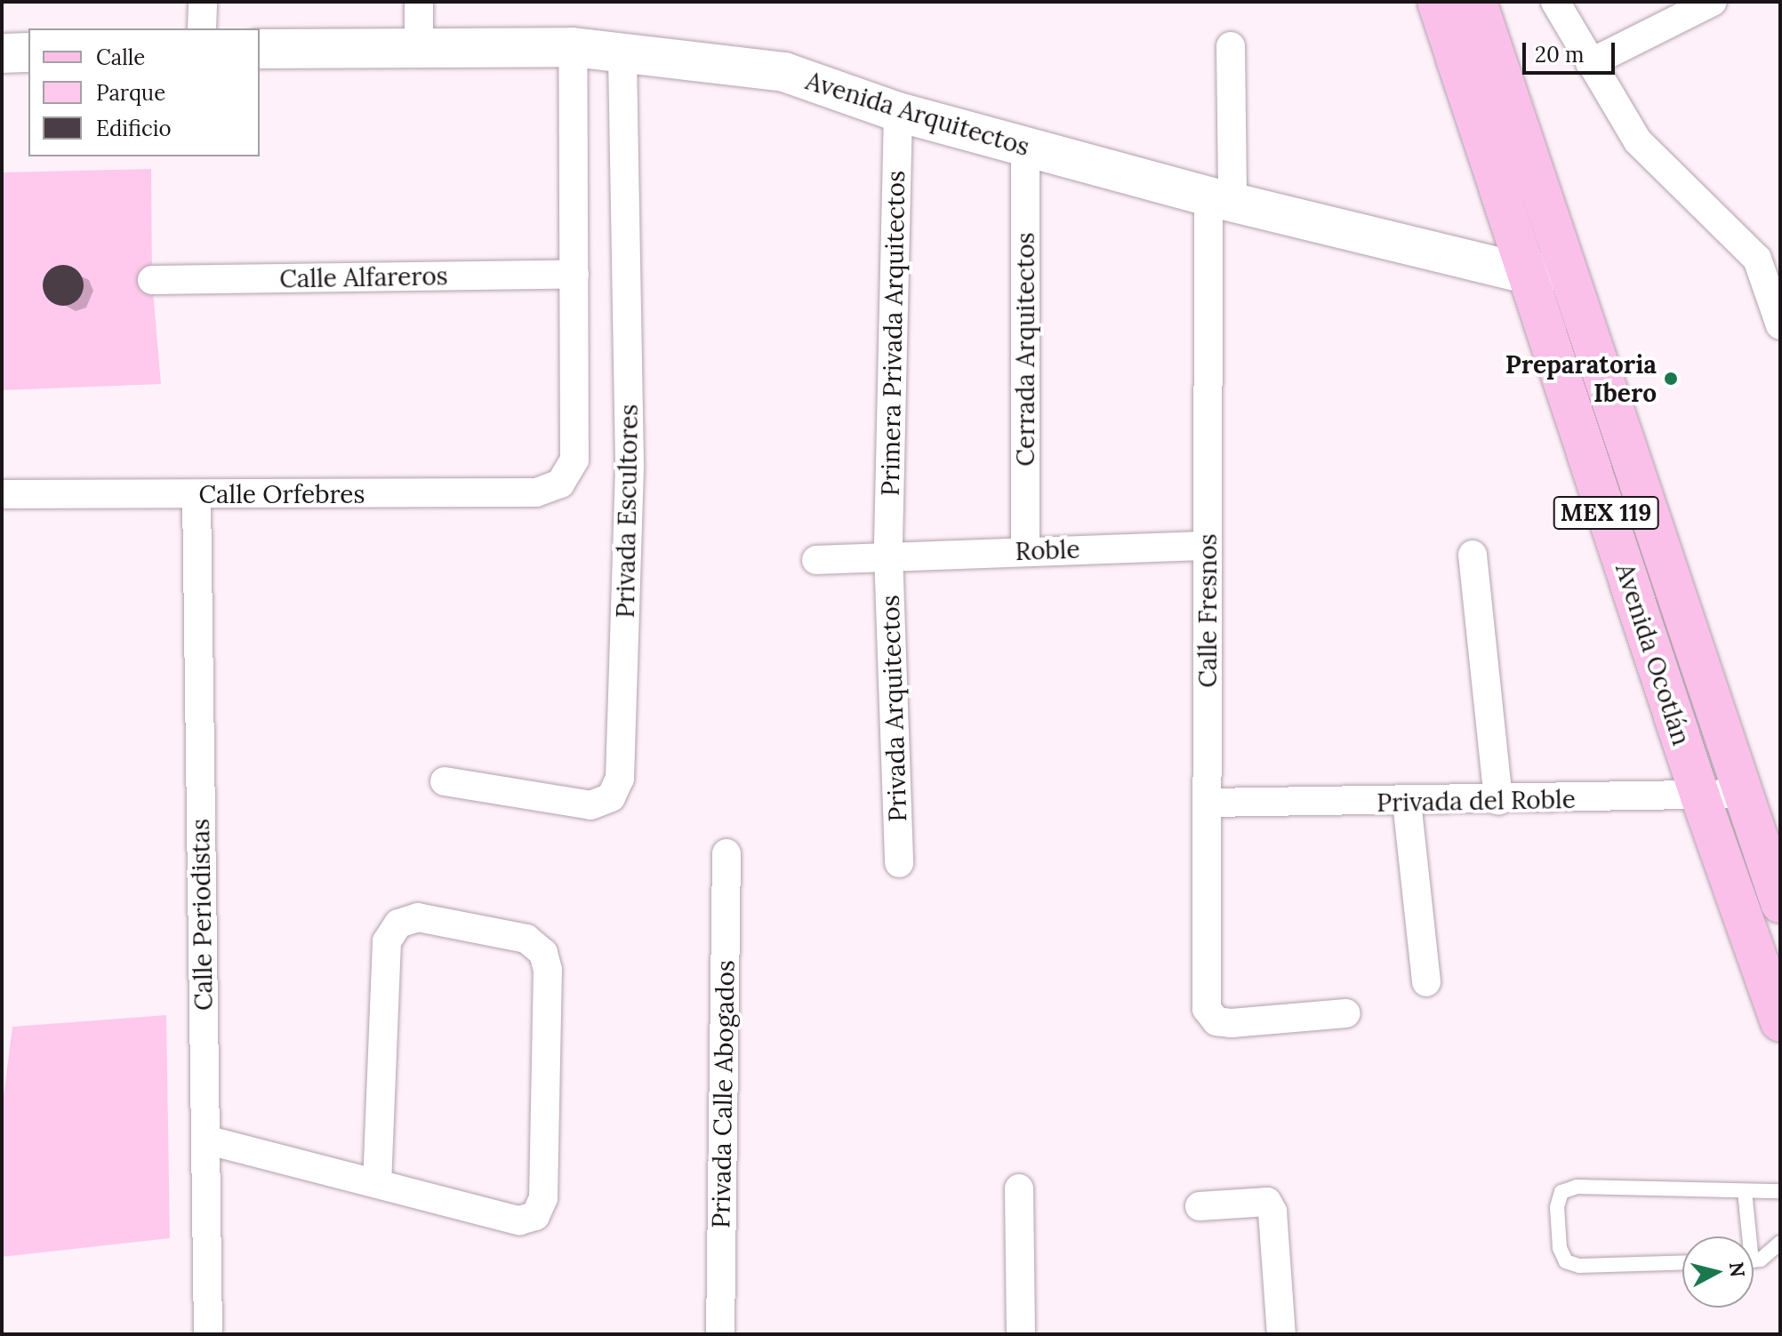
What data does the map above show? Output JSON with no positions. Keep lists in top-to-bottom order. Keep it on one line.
{"streets":{"main road":["MEX 119","Avenida Ocotlán"],"street":["Avenida Arquitectos","Calle Alfareros","Primera Privada Arquitectos","Cerrada Arquitectos","Calle Orfebres","Privada Escultores","Roble","Calle Fresnos","Privada Arquitectos","Privada del Roble","Calle Periodistas","Privada Calle Abogados"]},"crossings":[["Avenida Arquitectos","Primera Privada Arquitectos"],["Avenida Arquitectos","Cerrada Arquitectos"],["Avenida Arquitectos","Privada Escultores"],["Avenida Arquitectos","Calle Fresnos"],["Avenida Arquitectos","Avenida Ocotlán"],["Calle Alfareros","Calle Orfebres"],["Primera Privada Arquitectos","Roble"],["Primera Privada Arquitectos","Privada Arquitectos"],["Cerrada Arquitectos","Roble"],["Calle Orfebres","Calle Periodistas"],["Roble","Calle Fresnos"],["Roble","Privada Arquitectos"],["Calle Fresnos","Privada del Roble"],["Avenida Ocotlán","Privada del Roble"]],"places":["Preparatoria Ibero"],"legend":["Calle","Parque","Edificio"],"scale_bar":"20 m","north":"right"}
